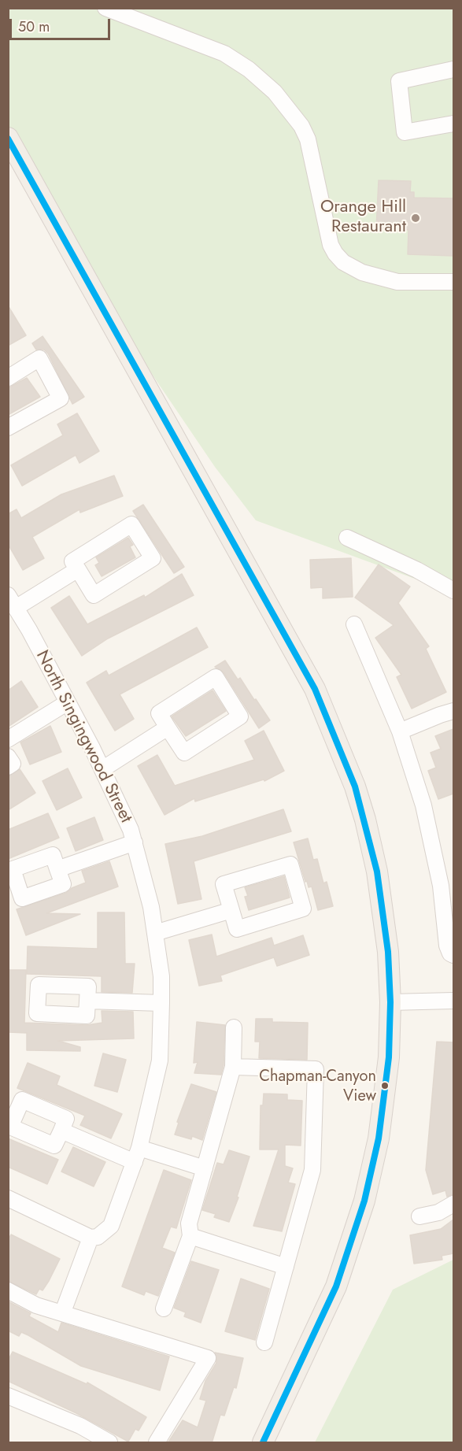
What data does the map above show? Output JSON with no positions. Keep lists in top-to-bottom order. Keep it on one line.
{"streets":{"street":["North Singingwood Street"]},"places":["Orange Hill Restaurant","Chapman-Canyon View"],"scale_bar":"50 m"}
